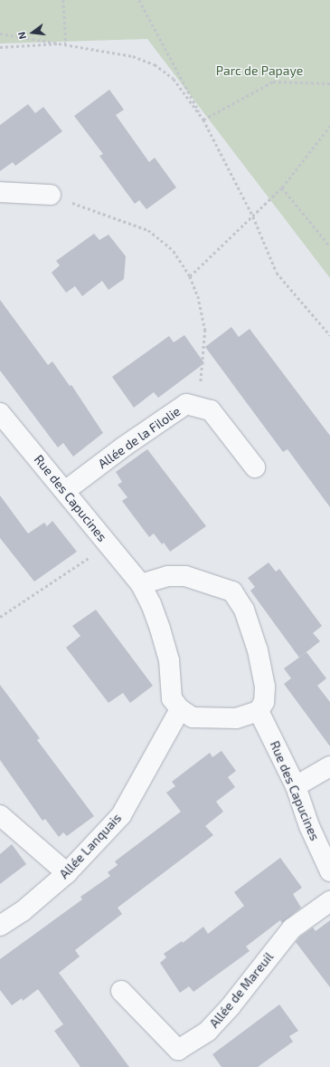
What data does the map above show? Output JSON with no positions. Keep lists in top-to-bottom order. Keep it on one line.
{"streets":{"street":["Allée de la Filolie","Rue des Capucines","Allée Lanquais","Allée de Mareuil"]},"crossings":[["Allée de la Filolie","Rue des Capucines"],["Rue des Capucines","Allée Lanquais"]],"parks":["Parc de Papaye"],"north":"left"}
